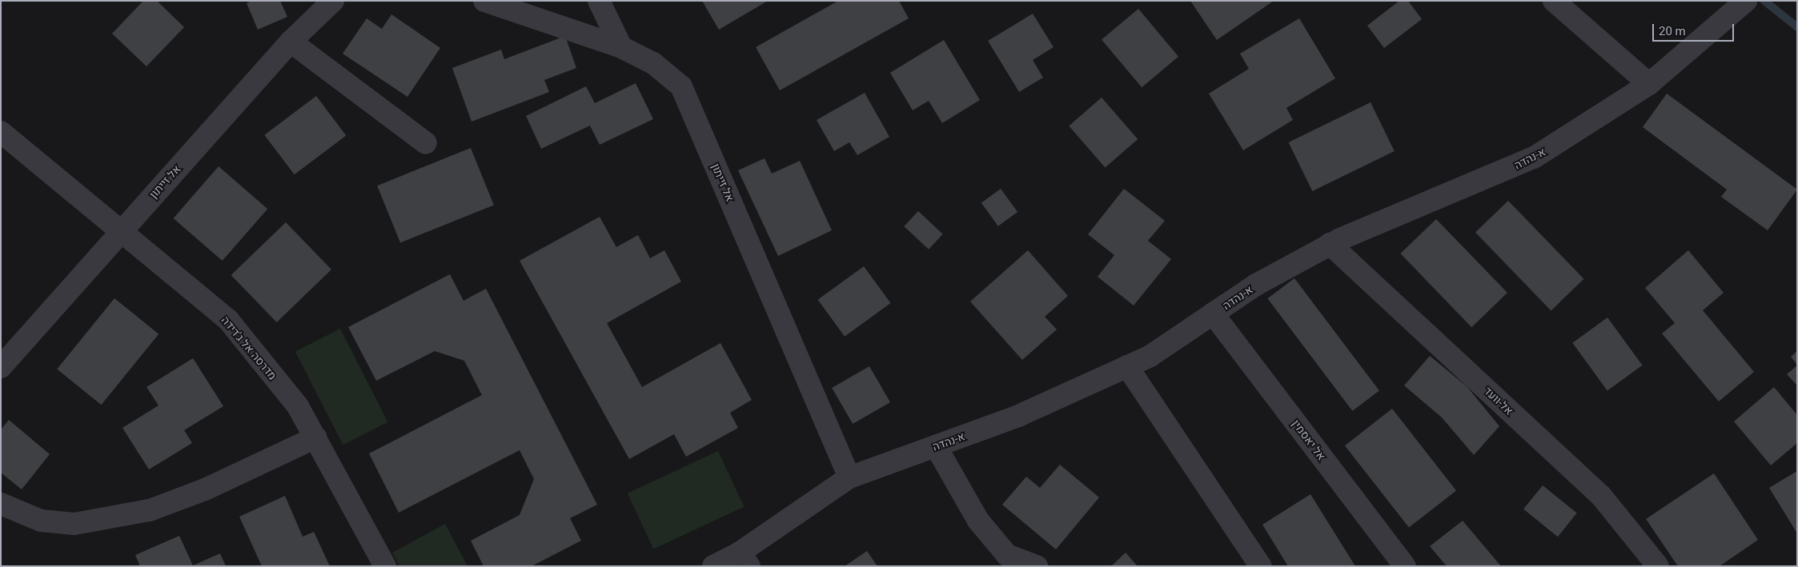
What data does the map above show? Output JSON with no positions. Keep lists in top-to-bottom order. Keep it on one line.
{"streets":{"street":["א-נהדה","אל זייתון","מדרסה אל ג'דידה","אל-וועד","אל יאסמין"]},"crossings":[["א-נהדה","אל זייתון"],["א-נהדה","אל-וועד"],["א-נהדה","אל יאסמין"],["אל זייתון","מדרסה אל ג'דידה"]],"scale_bar":"20 m"}
